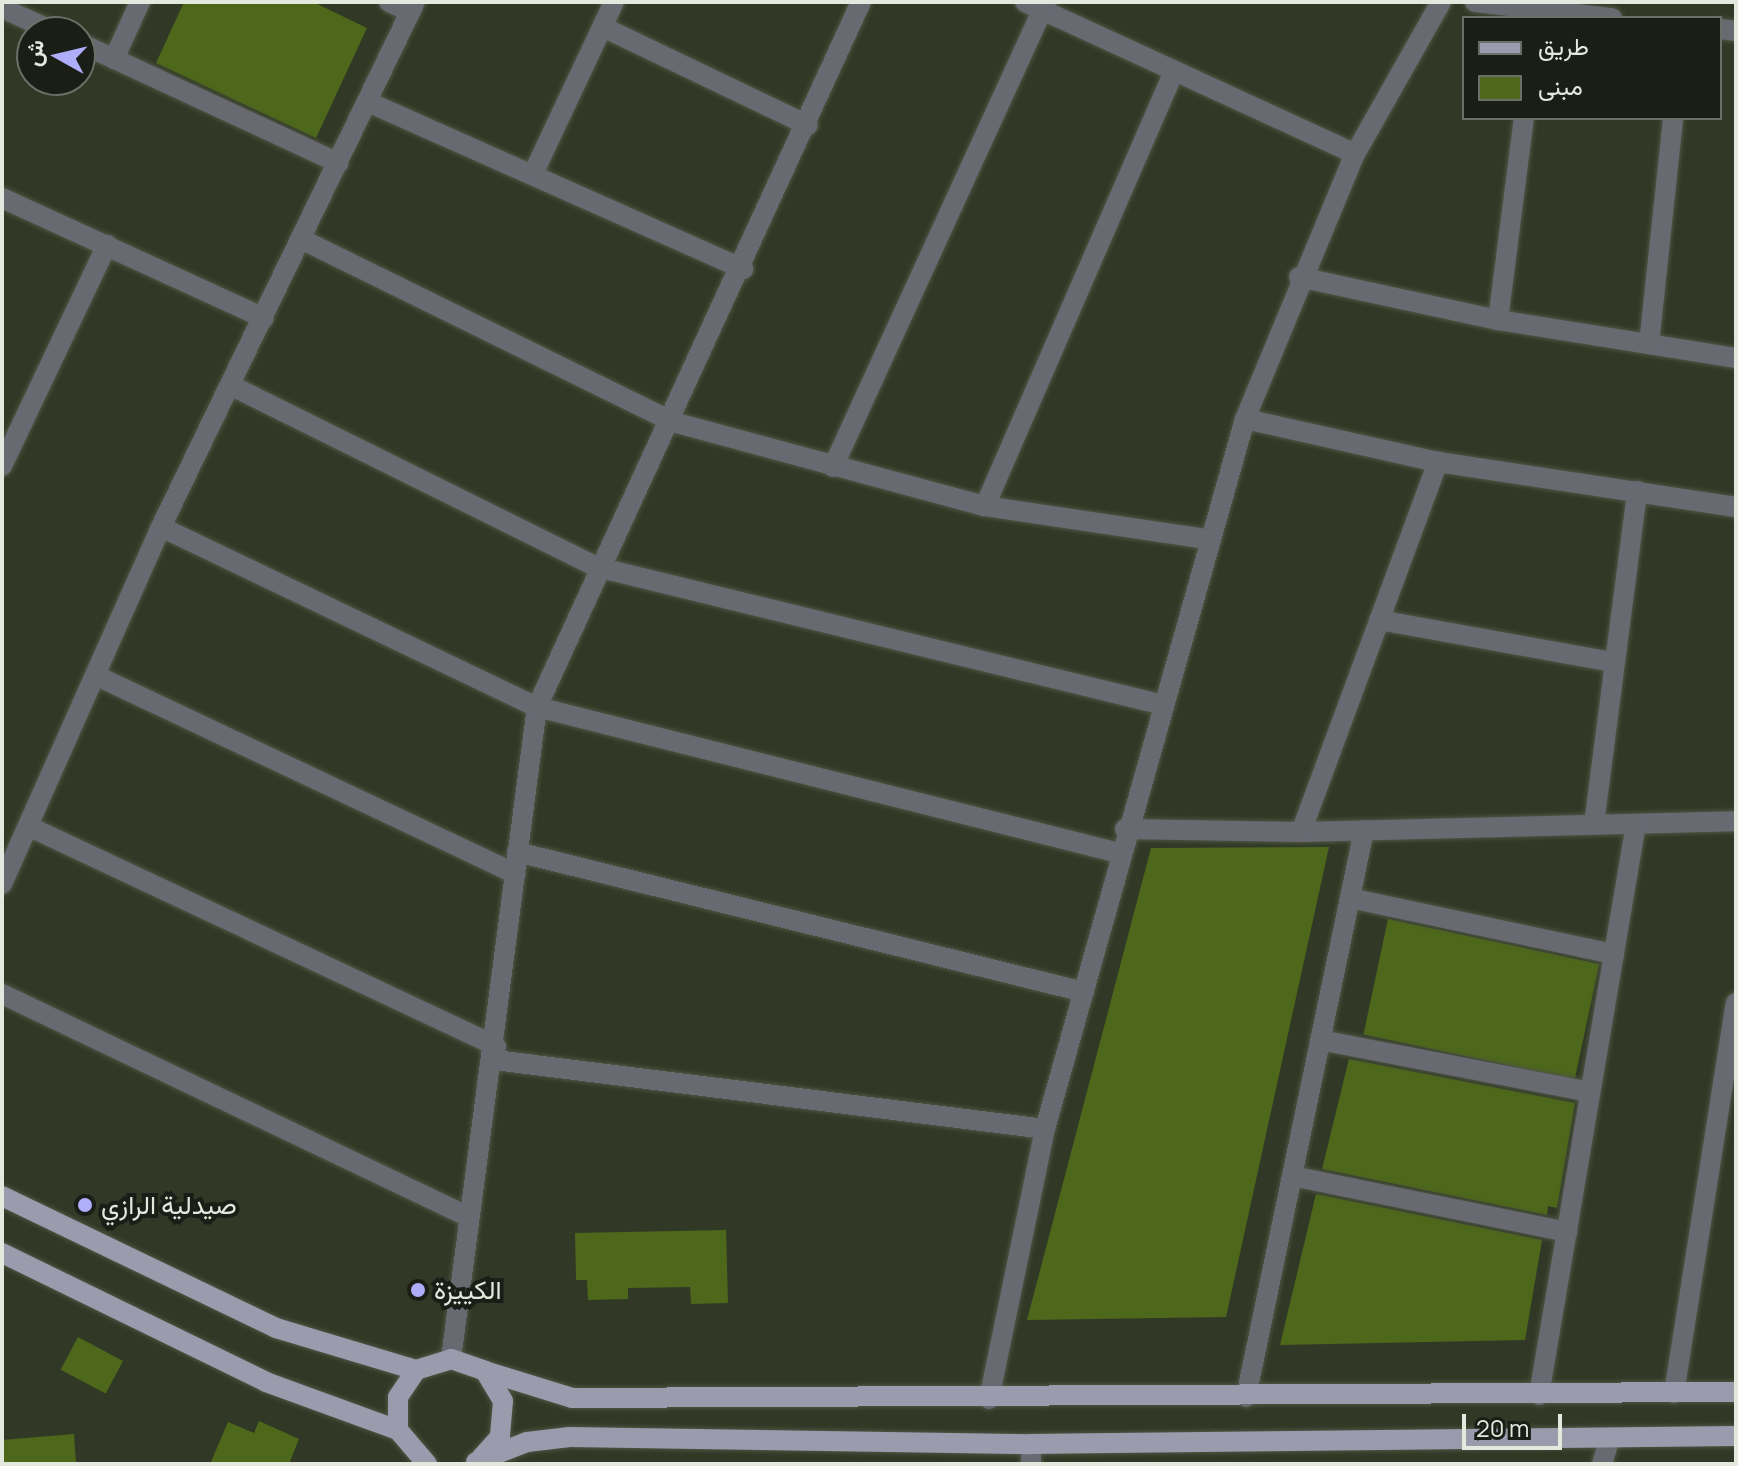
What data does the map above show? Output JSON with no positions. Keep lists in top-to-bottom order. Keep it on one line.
{"places":["صيدلية الرازي","الكييزة"],"legend":["طريق","مبنى"],"scale_bar":"20 m","north":"left"}
